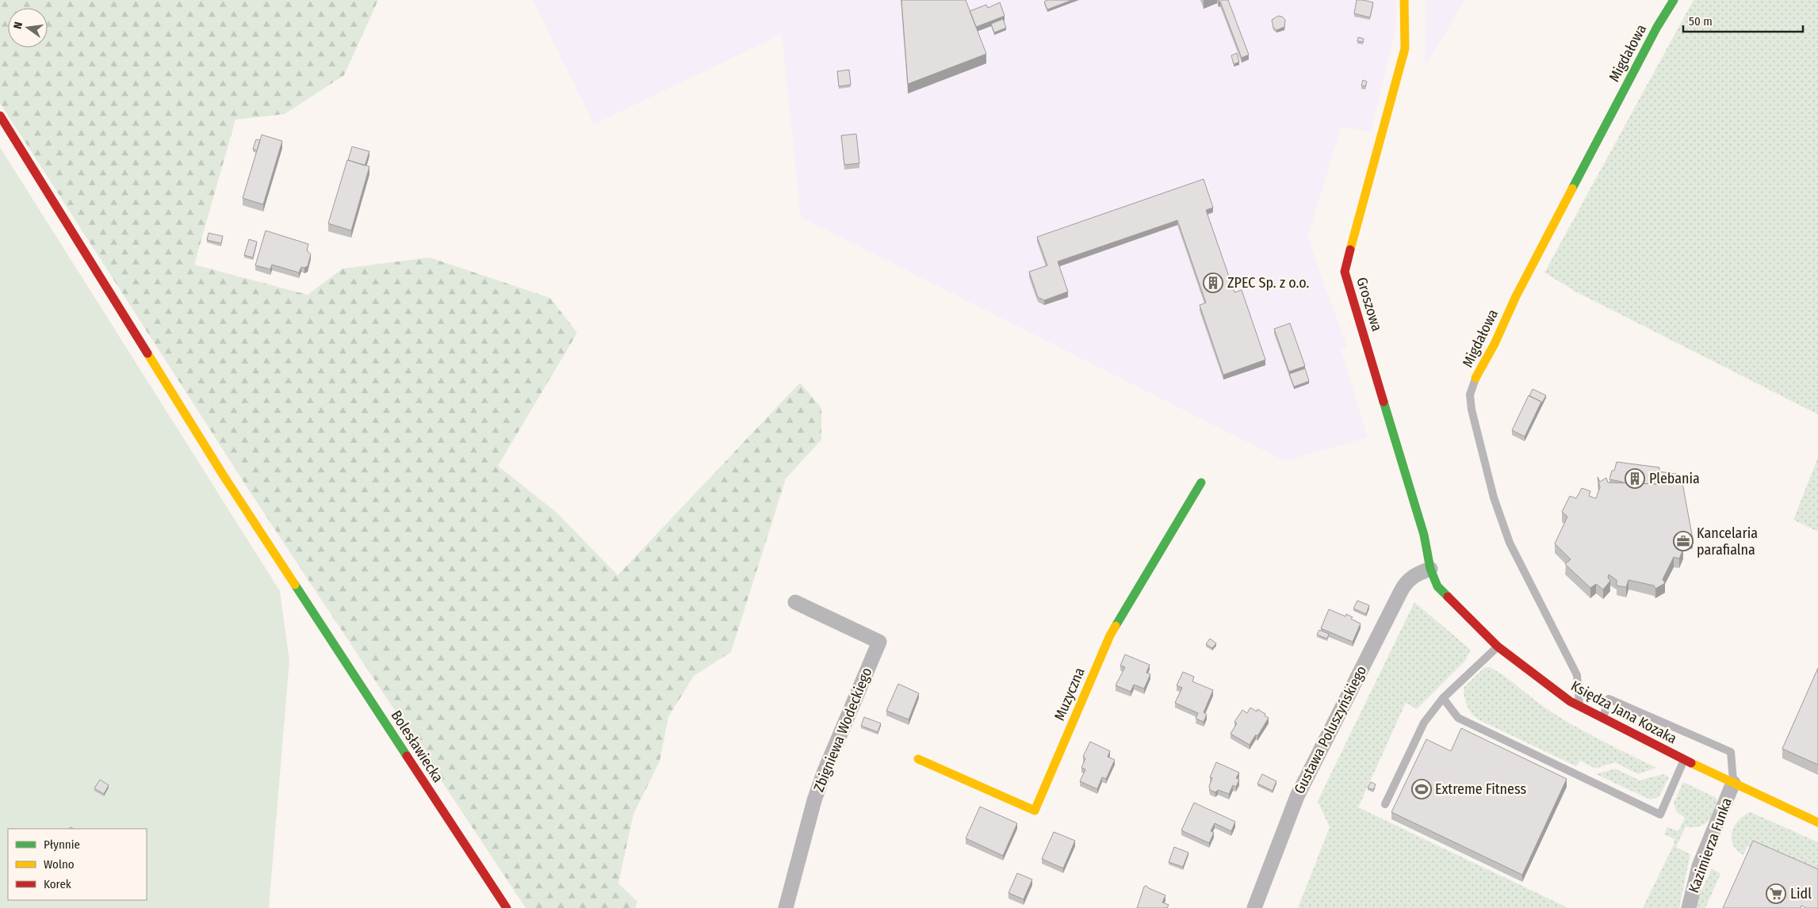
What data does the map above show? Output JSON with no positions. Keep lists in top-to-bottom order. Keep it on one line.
{"streets":{"street":["Migdałowa","Groszowa","Muzyczna","Księdza Jana Kozaka","Zbigniewa Wodeckiego","Gustawa Poluszyńskiego","Bolesławiecka","Kazimierza Funka"]},"crossings":[["Migdałowa","Księdza Jana Kozaka"],["Groszowa","Księdza Jana Kozaka"],["Groszowa","Gustawa Poluszyńskiego"],["Księdza Jana Kozaka","Gustawa Poluszyńskiego"],["Księdza Jana Kozaka","Kazimierza Funka"]],"places":{"building":["ZPEC Sp. z o.o.","Plebania"],"office":["Kancelaria parafialna"],"sports":["Extreme Fitness"],"supermarket":["Lidl"]},"legend":["Płynnie","Wolno","Korek"],"scale_bar":"50 m","north":"left"}
